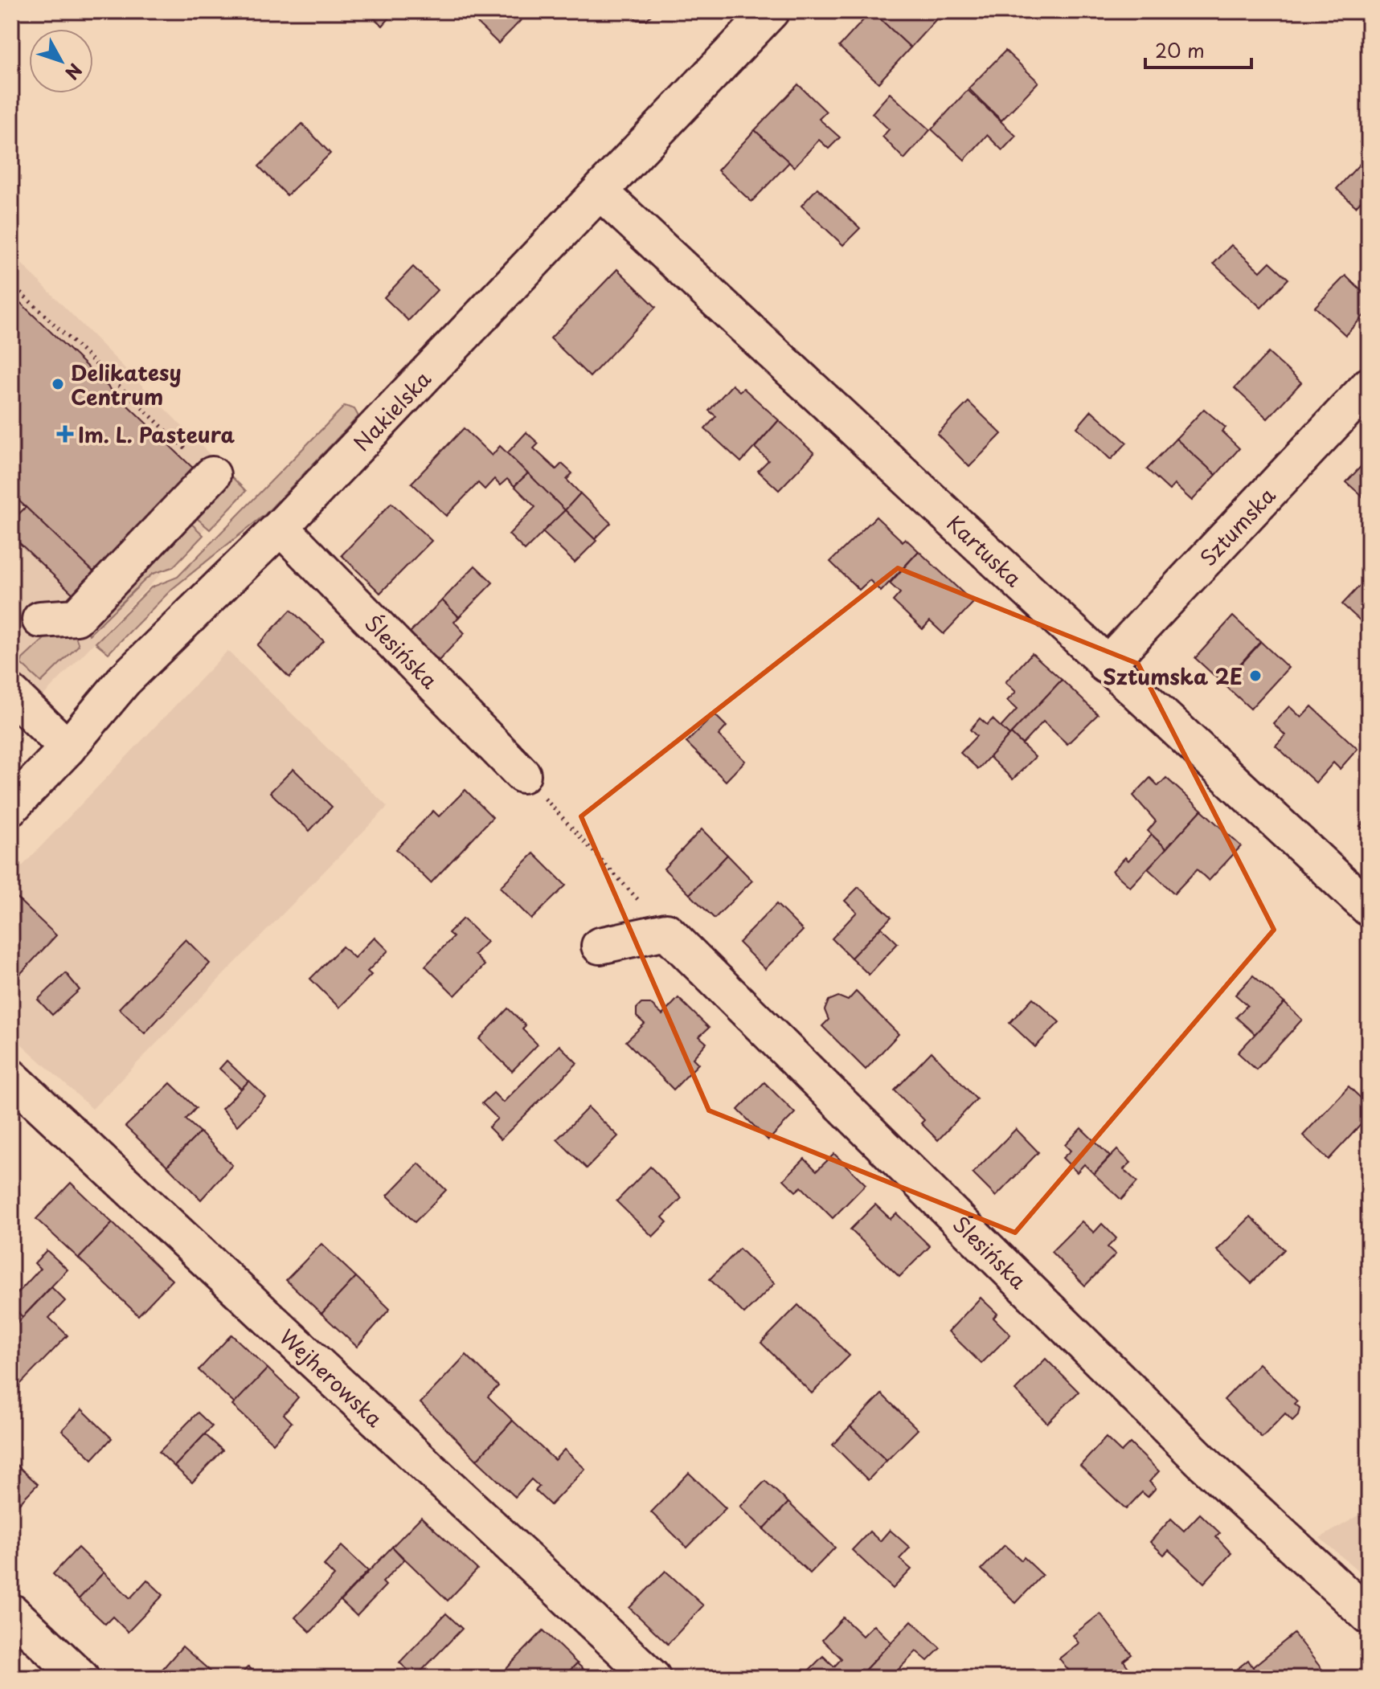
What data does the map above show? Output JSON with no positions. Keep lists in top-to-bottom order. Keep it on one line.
{"streets":{"street":["Nakielska","Sztumska","Kartuska","Ślesińska","Wejherowska"]},"crossings":[["Nakielska","Kartuska"],["Nakielska","Ślesińska"],["Sztumska","Kartuska"]],"places":{"other":["Delikatesy Centrum","Sztumska 2E"],"health":["Im. L. Pasteura"]},"scale_bar":"20 m","north":"bottom right"}
